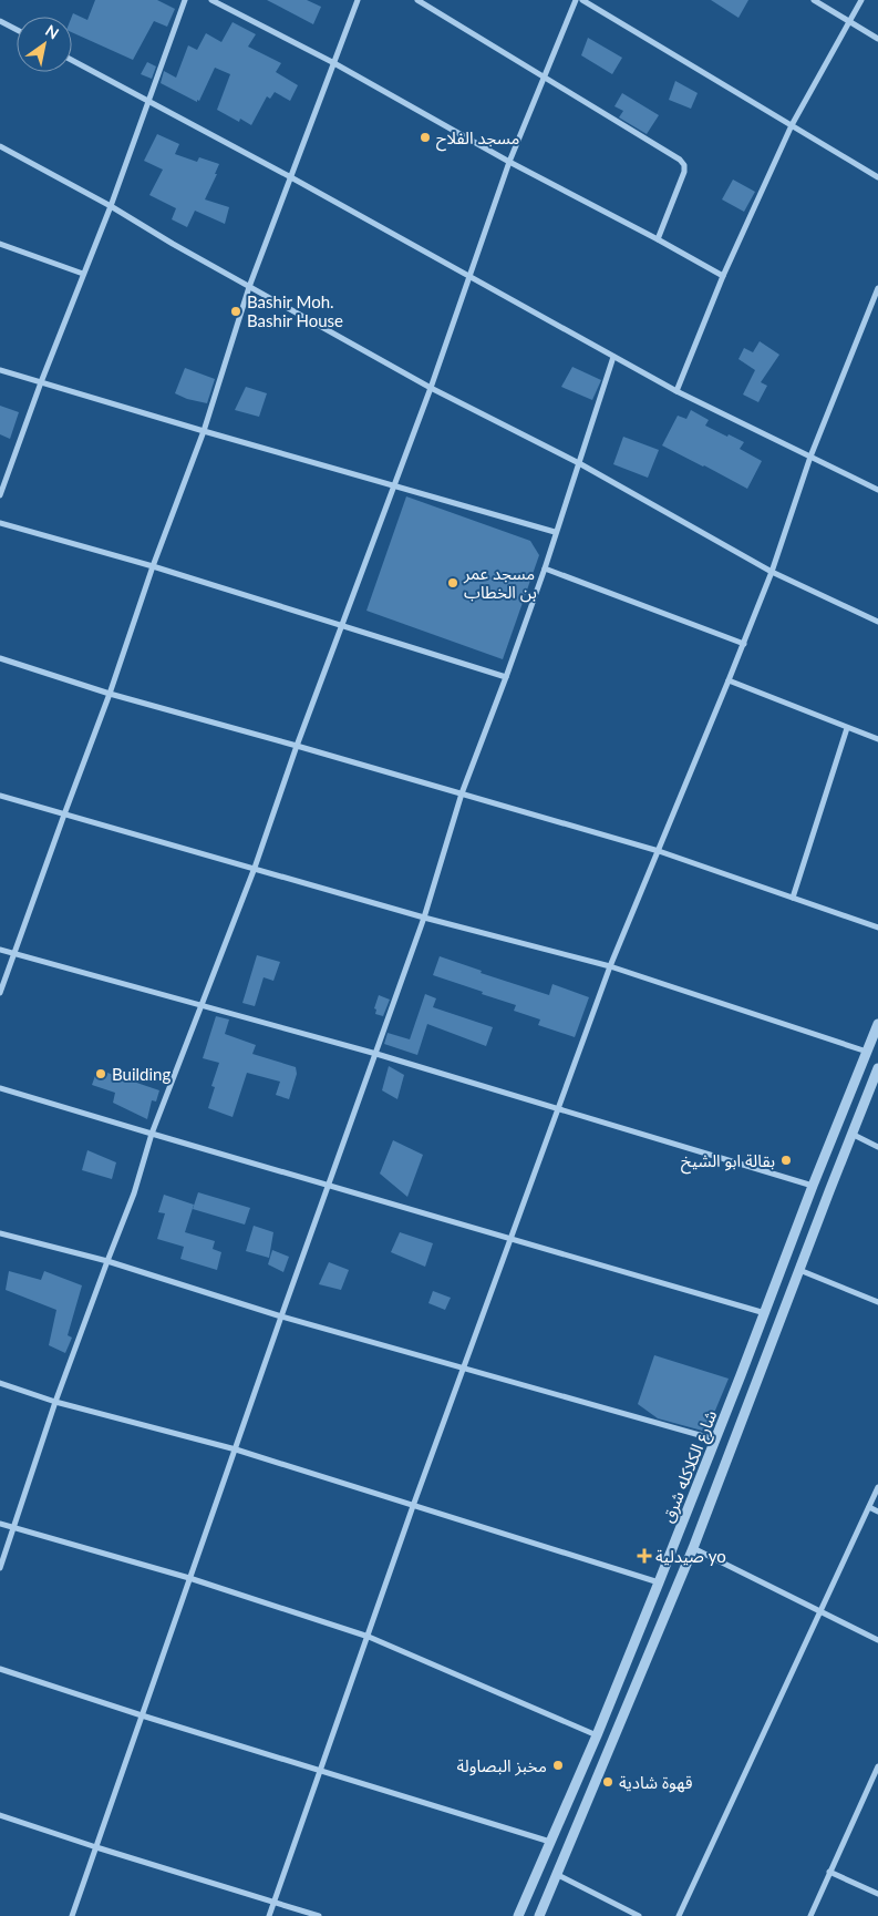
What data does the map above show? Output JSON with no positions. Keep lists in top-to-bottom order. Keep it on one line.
{"streets":{"street":["شارع الكلاكله شرق"]},"places":{"other":["مسجد الفلاح","Bashir Moh. Bashir House","مسجد عمر بن الخطاب","Building","بقالة ابو الشيخ","مخبز البصاولة","قهوة شادية"],"health":["صيدلية yo"]},"north":"top right"}
